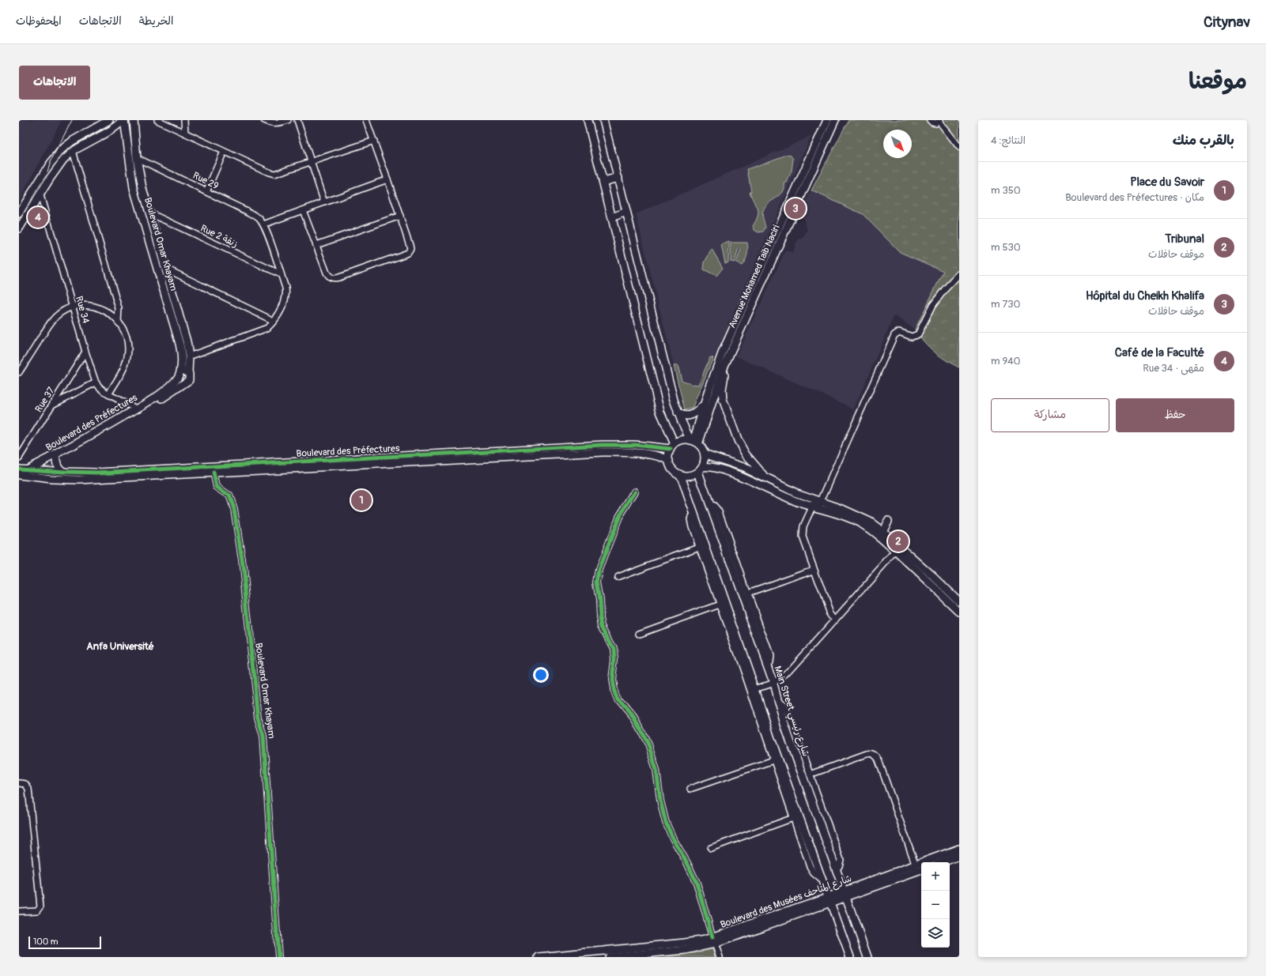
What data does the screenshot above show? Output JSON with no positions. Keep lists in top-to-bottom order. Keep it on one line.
{"streets":{"street":["Rue 29","Rue 2 زنقة","Boulevard Omar Khayam","Avenue Mohamed Taib Naciri","Rue 34","Rue 37","Boulevard des Préfectures","Main Street شارع رئيسي","Boulevard des Musées شارع المتاحف"]},"crossings":[["Rue 29","Boulevard Omar Khayam"],["Rue 2 زنقة","Boulevard Omar Khayam"],["Boulevard Omar Khayam","Boulevard des Préfectures"],["Avenue Mohamed Taib Naciri","Boulevard des Préfectures"],["Avenue Mohamed Taib Naciri","Main Street شارع رئيسي"],["Rue 34","Rue 37"],["Rue 34","Boulevard des Préfectures"],["Boulevard des Préfectures","Main Street شارع رئيسي"],["Main Street شارع رئيسي","Boulevard des Musées شارع المتاحف"]],"districts":["Anfa Université"],"scale_bar":"100 m","north":"bottom right","page":{"header":"Citynav","nav":["الخريطة","الاتجاهات","المحفوظات"],"title":"موقعنا","buttons":["الاتجاهات",["حفظ","مشاركة"]],"heading":["بالقرب منك","النتائج: 4"],"list":[{"mark":"1","name":"Place du Savoir","note":"مكان · Boulevard des Préfectures","value":"350 m"},{"mark":"2","name":"Tribunal","note":"موقف حافلات","value":"530 m"},{"mark":"3","name":"Hôpital du Cheikh Khalifa","note":"موقف حافلات","value":"730 m"},{"mark":"4","name":"Café de la Faculté","note":"مقهى · Rue 34","value":"940 m"}],"pins":["3","4","1","2"],"map_buttons":["+","−"],"scale":"100 m"}}
